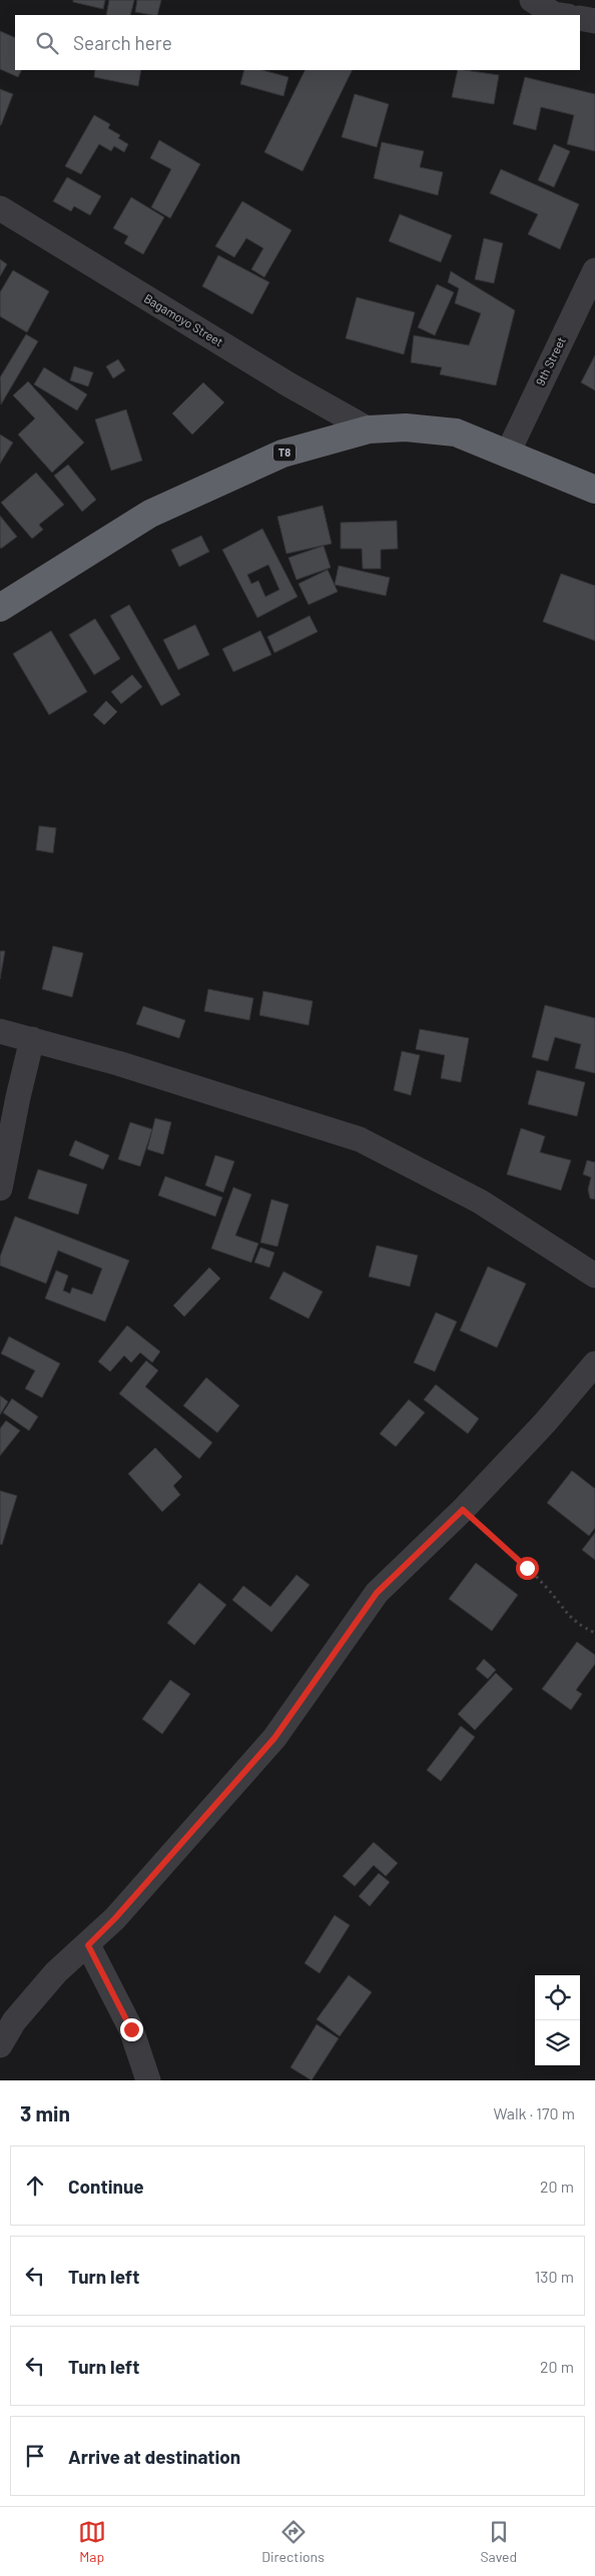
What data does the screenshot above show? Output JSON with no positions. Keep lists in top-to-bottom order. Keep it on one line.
{"streets":{"highway":["T8"],"street":["Bagamoyo Street","9th Street"]},"crossings":[["Bagamoyo Street","T8"],["9th Street","T8"]],"page":{"search":"Search here","heading":["3 min","Walk · 170 m"],"list":[["Continue","20 m"],["Turn left","130 m"],["Turn left","20 m"],"Arrive at destination"],"nav":["Map","Directions","Saved"]}}
